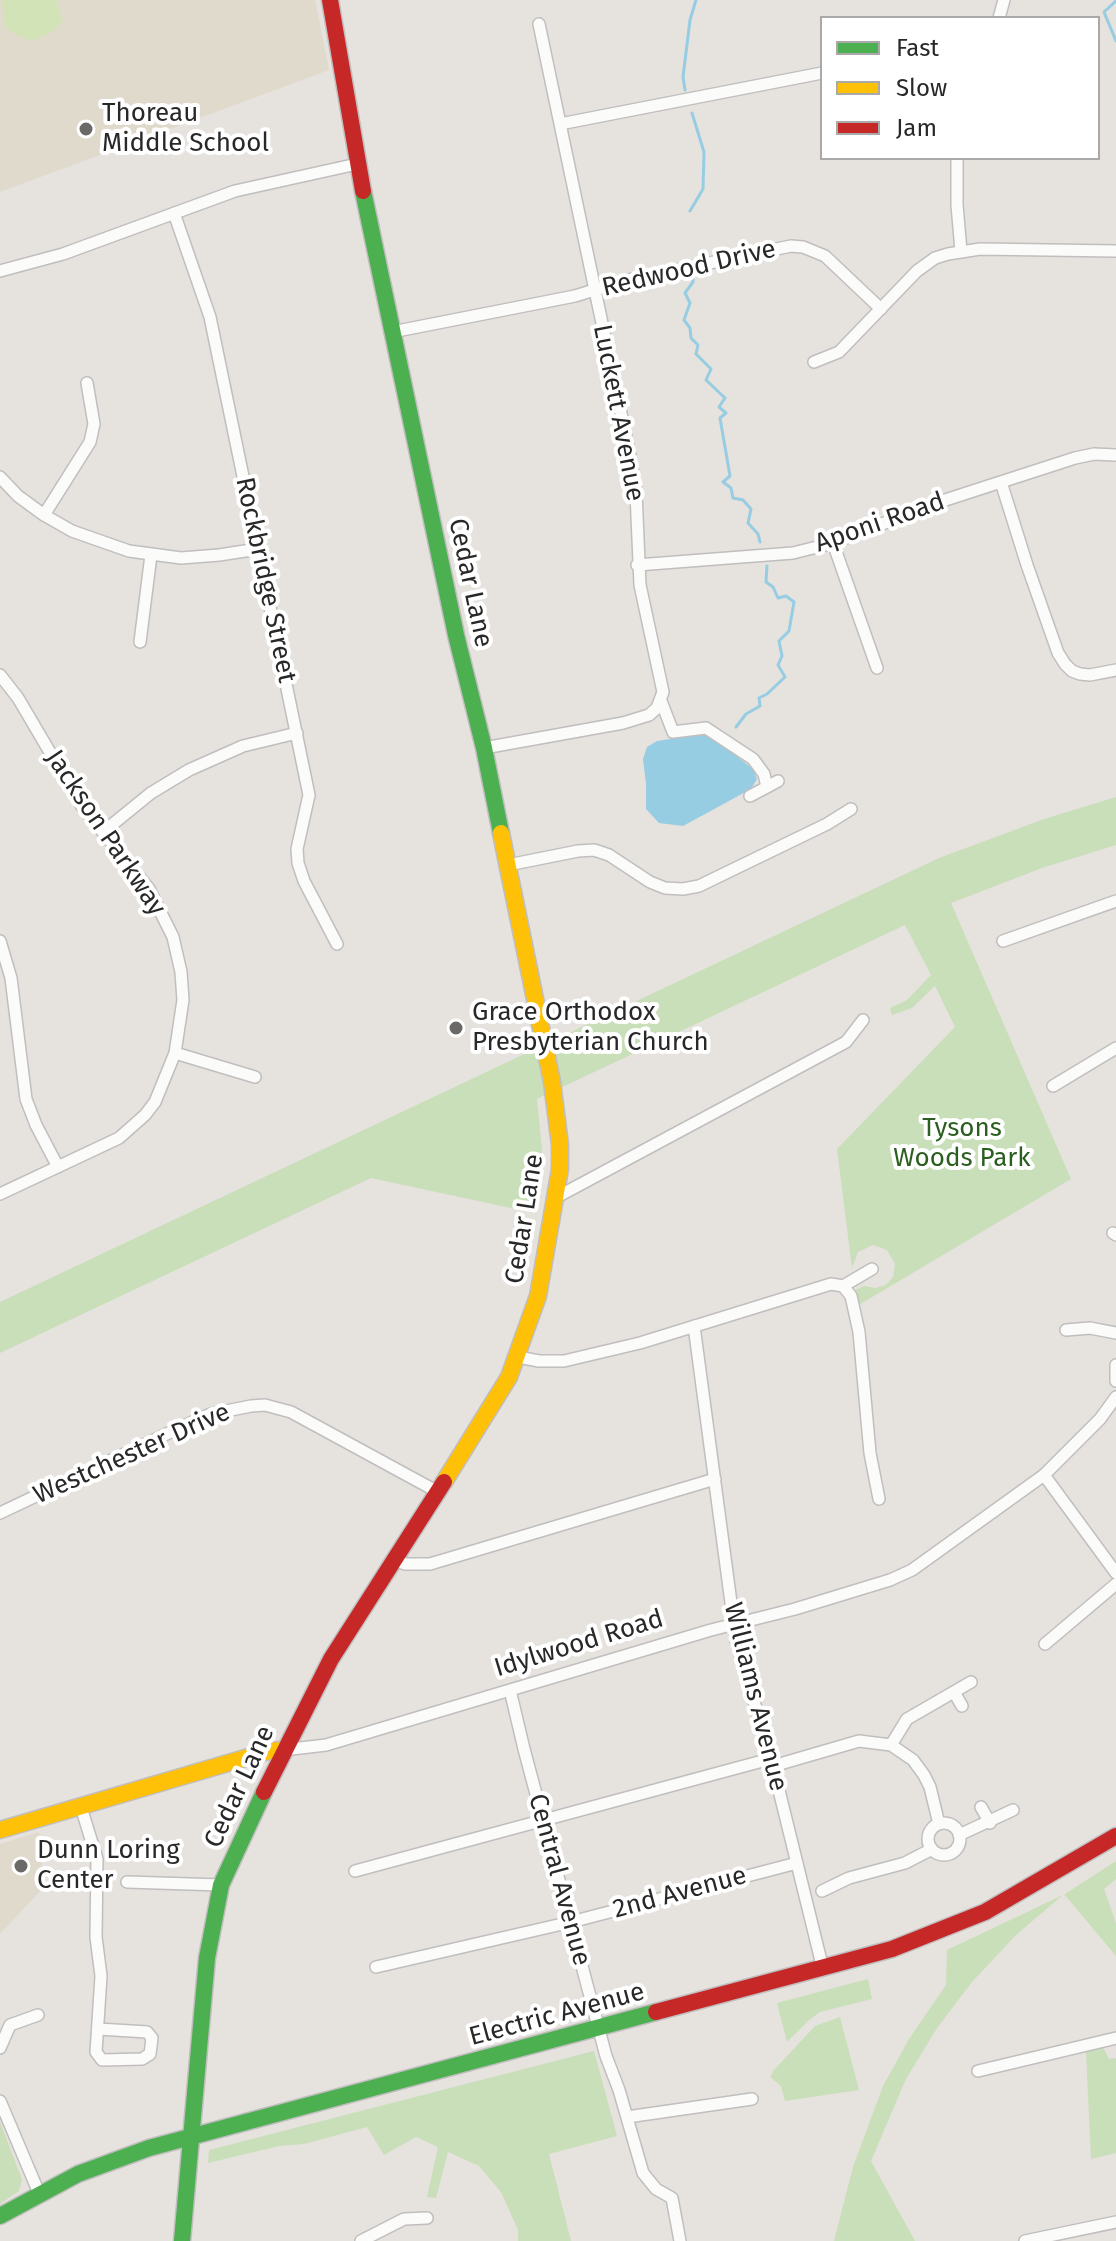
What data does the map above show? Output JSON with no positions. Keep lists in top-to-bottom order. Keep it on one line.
{"streets":{"main road":["Cedar Lane","Idylwood Road","Electric Avenue"],"street":["Redwood Drive","Luckett Avenue","Aponi Road","Rockbridge Street","Jackson Parkway","Westchester Drive","Williams Avenue","Central Avenue","2nd Avenue"]},"crossings":[["Redwood Drive","Luckett Avenue"],["Redwood Drive","Cedar Lane"],["Luckett Avenue","Aponi Road"],["Cedar Lane","Westchester Drive"],["Cedar Lane","Idylwood Road"],["Cedar Lane","Electric Avenue"],["Idylwood Road","Williams Avenue"],["Idylwood Road","Central Avenue"],["Williams Avenue","2nd Avenue"],["Williams Avenue","Electric Avenue"],["Central Avenue","2nd Avenue"],["Central Avenue","Electric Avenue"]],"parks":["Tysons Woods Park"],"places":["Thoreau Middle School","Grace Orthodox Presbyterian Church","Dunn Loring Center"],"legend":["Fast","Slow","Jam"]}
